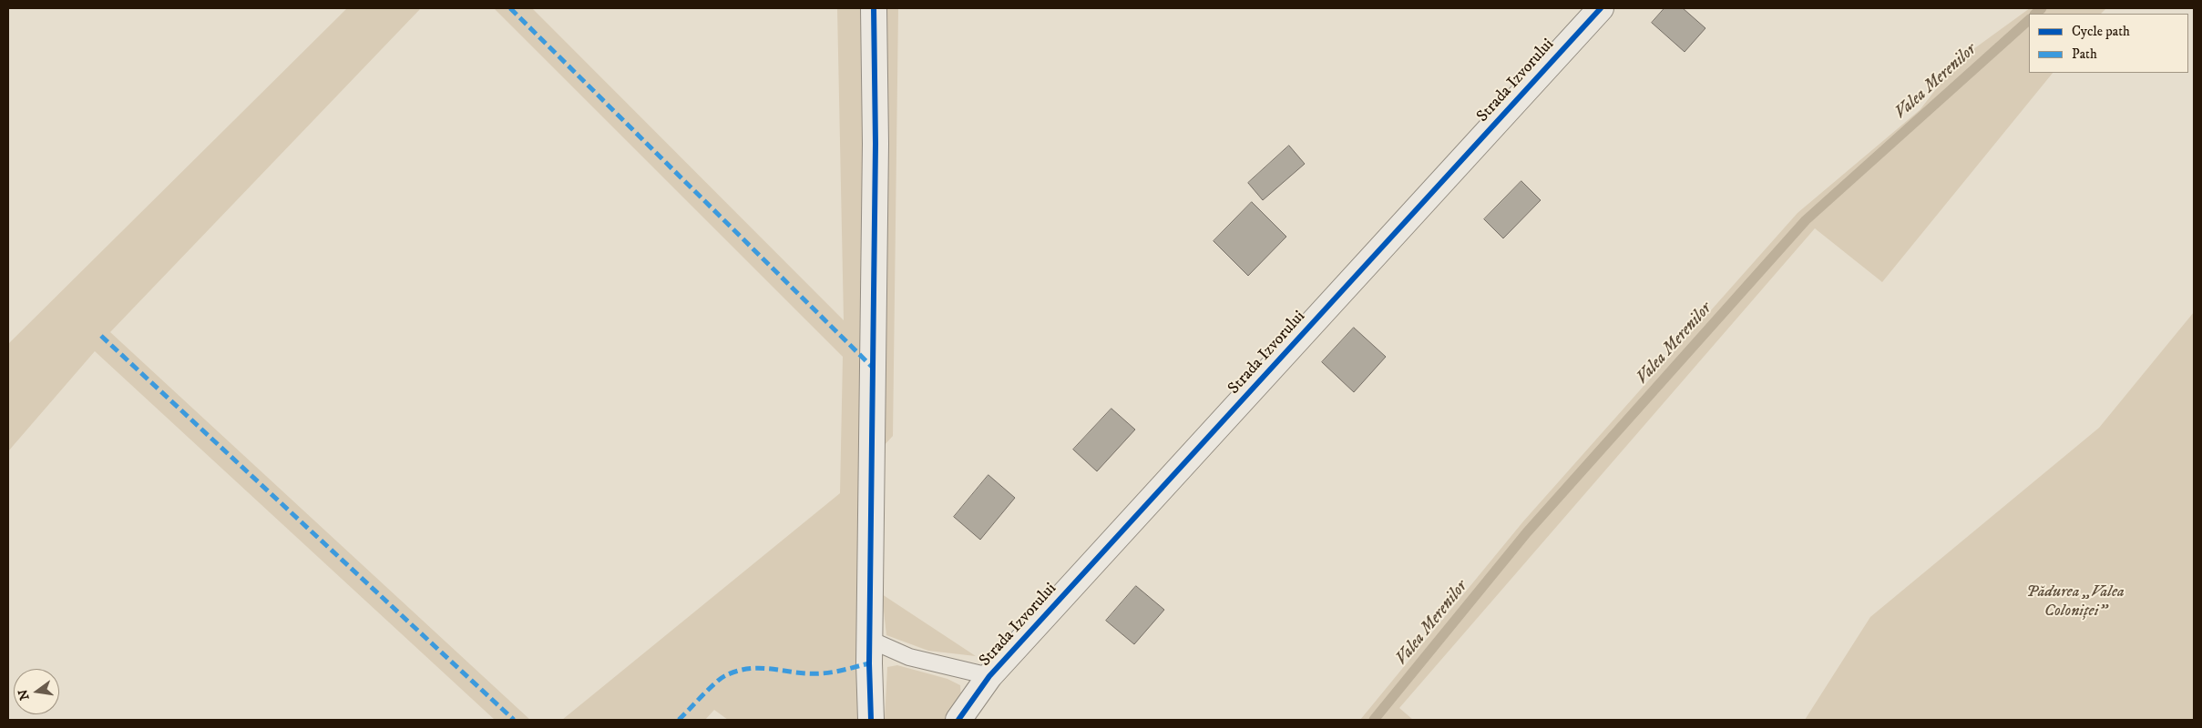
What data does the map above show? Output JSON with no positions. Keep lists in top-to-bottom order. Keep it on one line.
{"streets":{"street":["Strada Izvorului"]},"water":["Valea Merenilor"],"parks":["Pădurea „Valea Coloniței”"],"legend":["Cycle path","Path"],"north":"left"}
